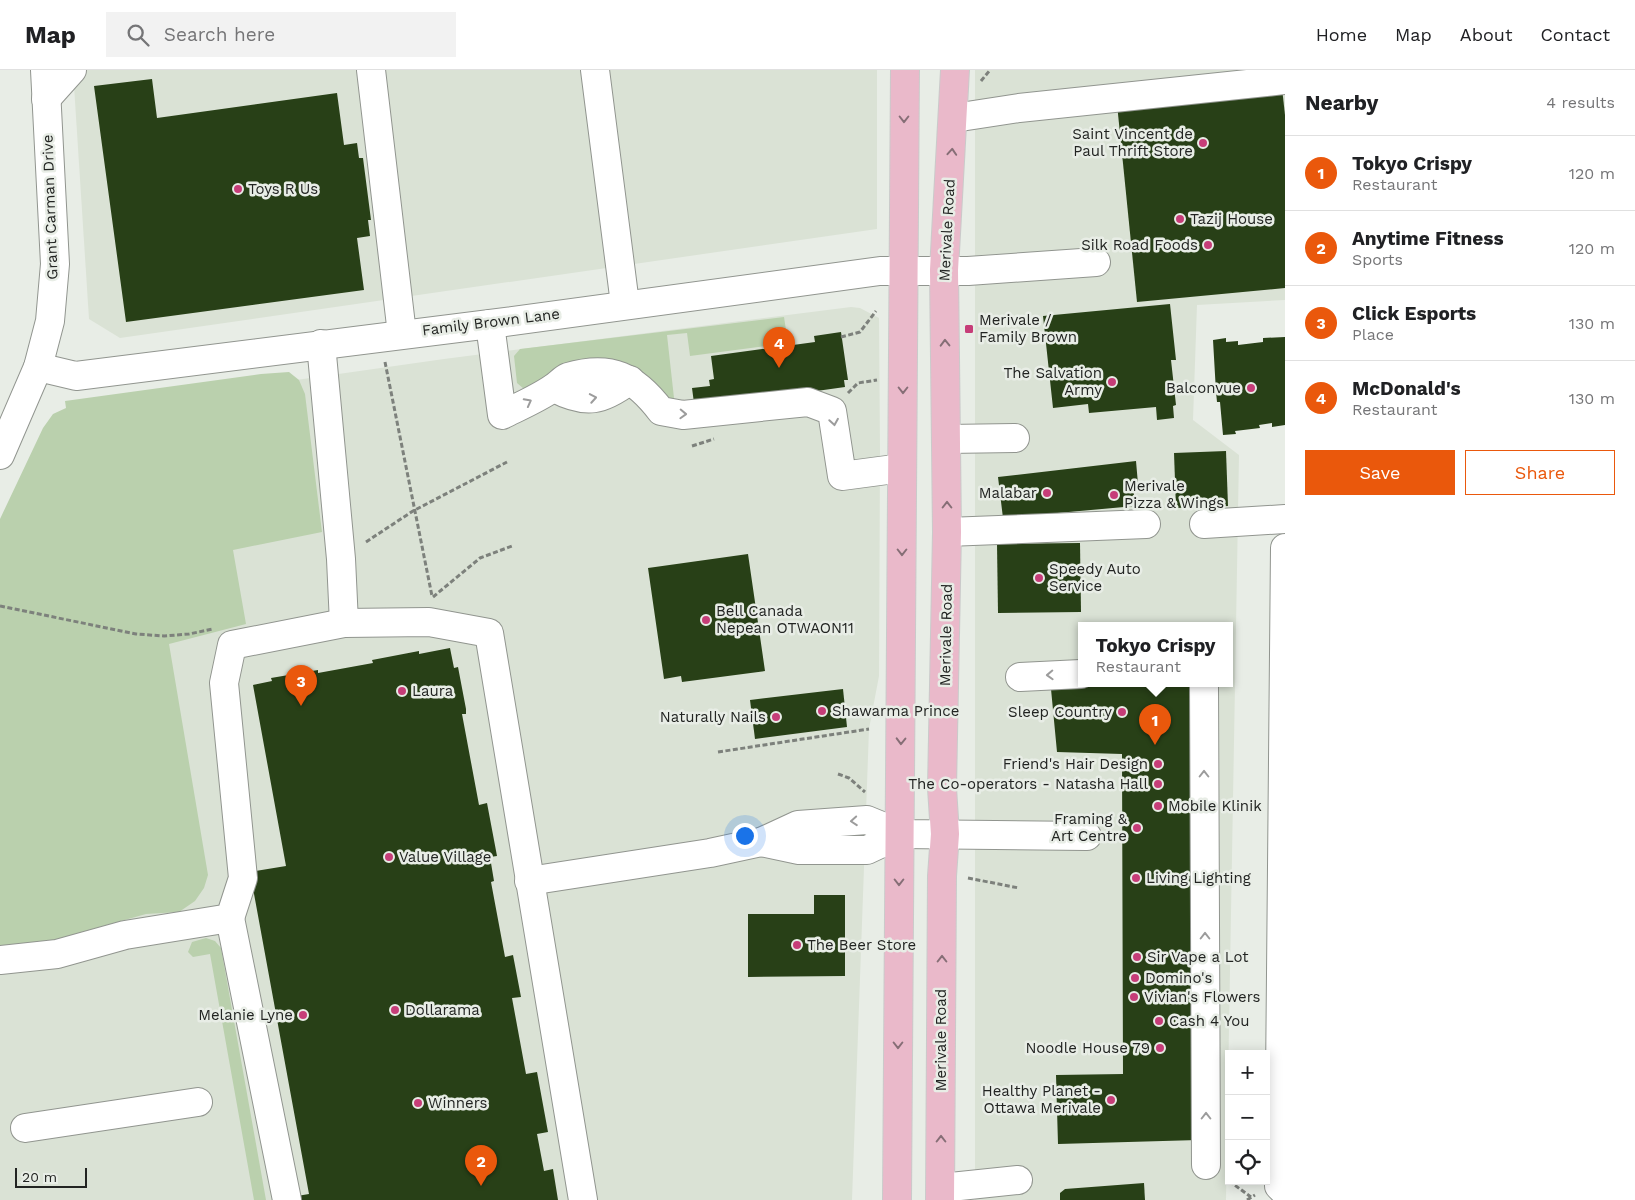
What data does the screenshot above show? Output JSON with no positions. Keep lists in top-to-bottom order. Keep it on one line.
{"streets":{"main road":["Merivale Road"],"street":["Grant Carman Drive","Family Brown Lane"]},"crossings":[["Grant Carman Drive","Family Brown Lane"],["Merivale Road","Family Brown Lane"]],"places":{"other":["Saint Vincent de Paul Thrift Store","Toys R Us","Tazij House","Silk Road Foods","The Salvation Army","Balconvue","Malabar","Merivale Pizza & Wings","Speedy Auto Service","Bell Canada Nepean OTWAON11","Laura","Shawarma Prince","Sleep Country","Naturally Nails","Friend's Hair Design","The Co-operators - Natasha Hall","Mobile Klinik","Framing & Art Centre","Value Village","Living Lighting","The Beer Store","Sir Vape a Lot","Domino's","Vivian's Flowers","Dollarama","Melanie Lyne","Cash 4 You","Noodle House 79","Healthy Planet - Ottawa Merivale","Winners"],"transit":["Merivale / Family Brown"]},"scale_bar":"20 m","page":{"header":"Map","search":"Search here","nav":["Home","Map","About","Contact"],"heading":["Nearby","4 results"],"list":[{"mark":"1","name":"Tokyo Crispy","note":"Restaurant","value":"120 m"},{"mark":"2","name":"Anytime Fitness","note":"Sports","value":"120 m"},{"mark":"3","name":"Click Esports","note":"Place","value":"130 m"},{"mark":"4","name":"McDonald's","note":"Restaurant","value":"130 m"}],"pins":["4","3","1","2"],"buttons":["Save","Share"],"popup":["Tokyo Crispy","Restaurant"],"map_buttons":["+","−"],"scale":"20 m"}}
